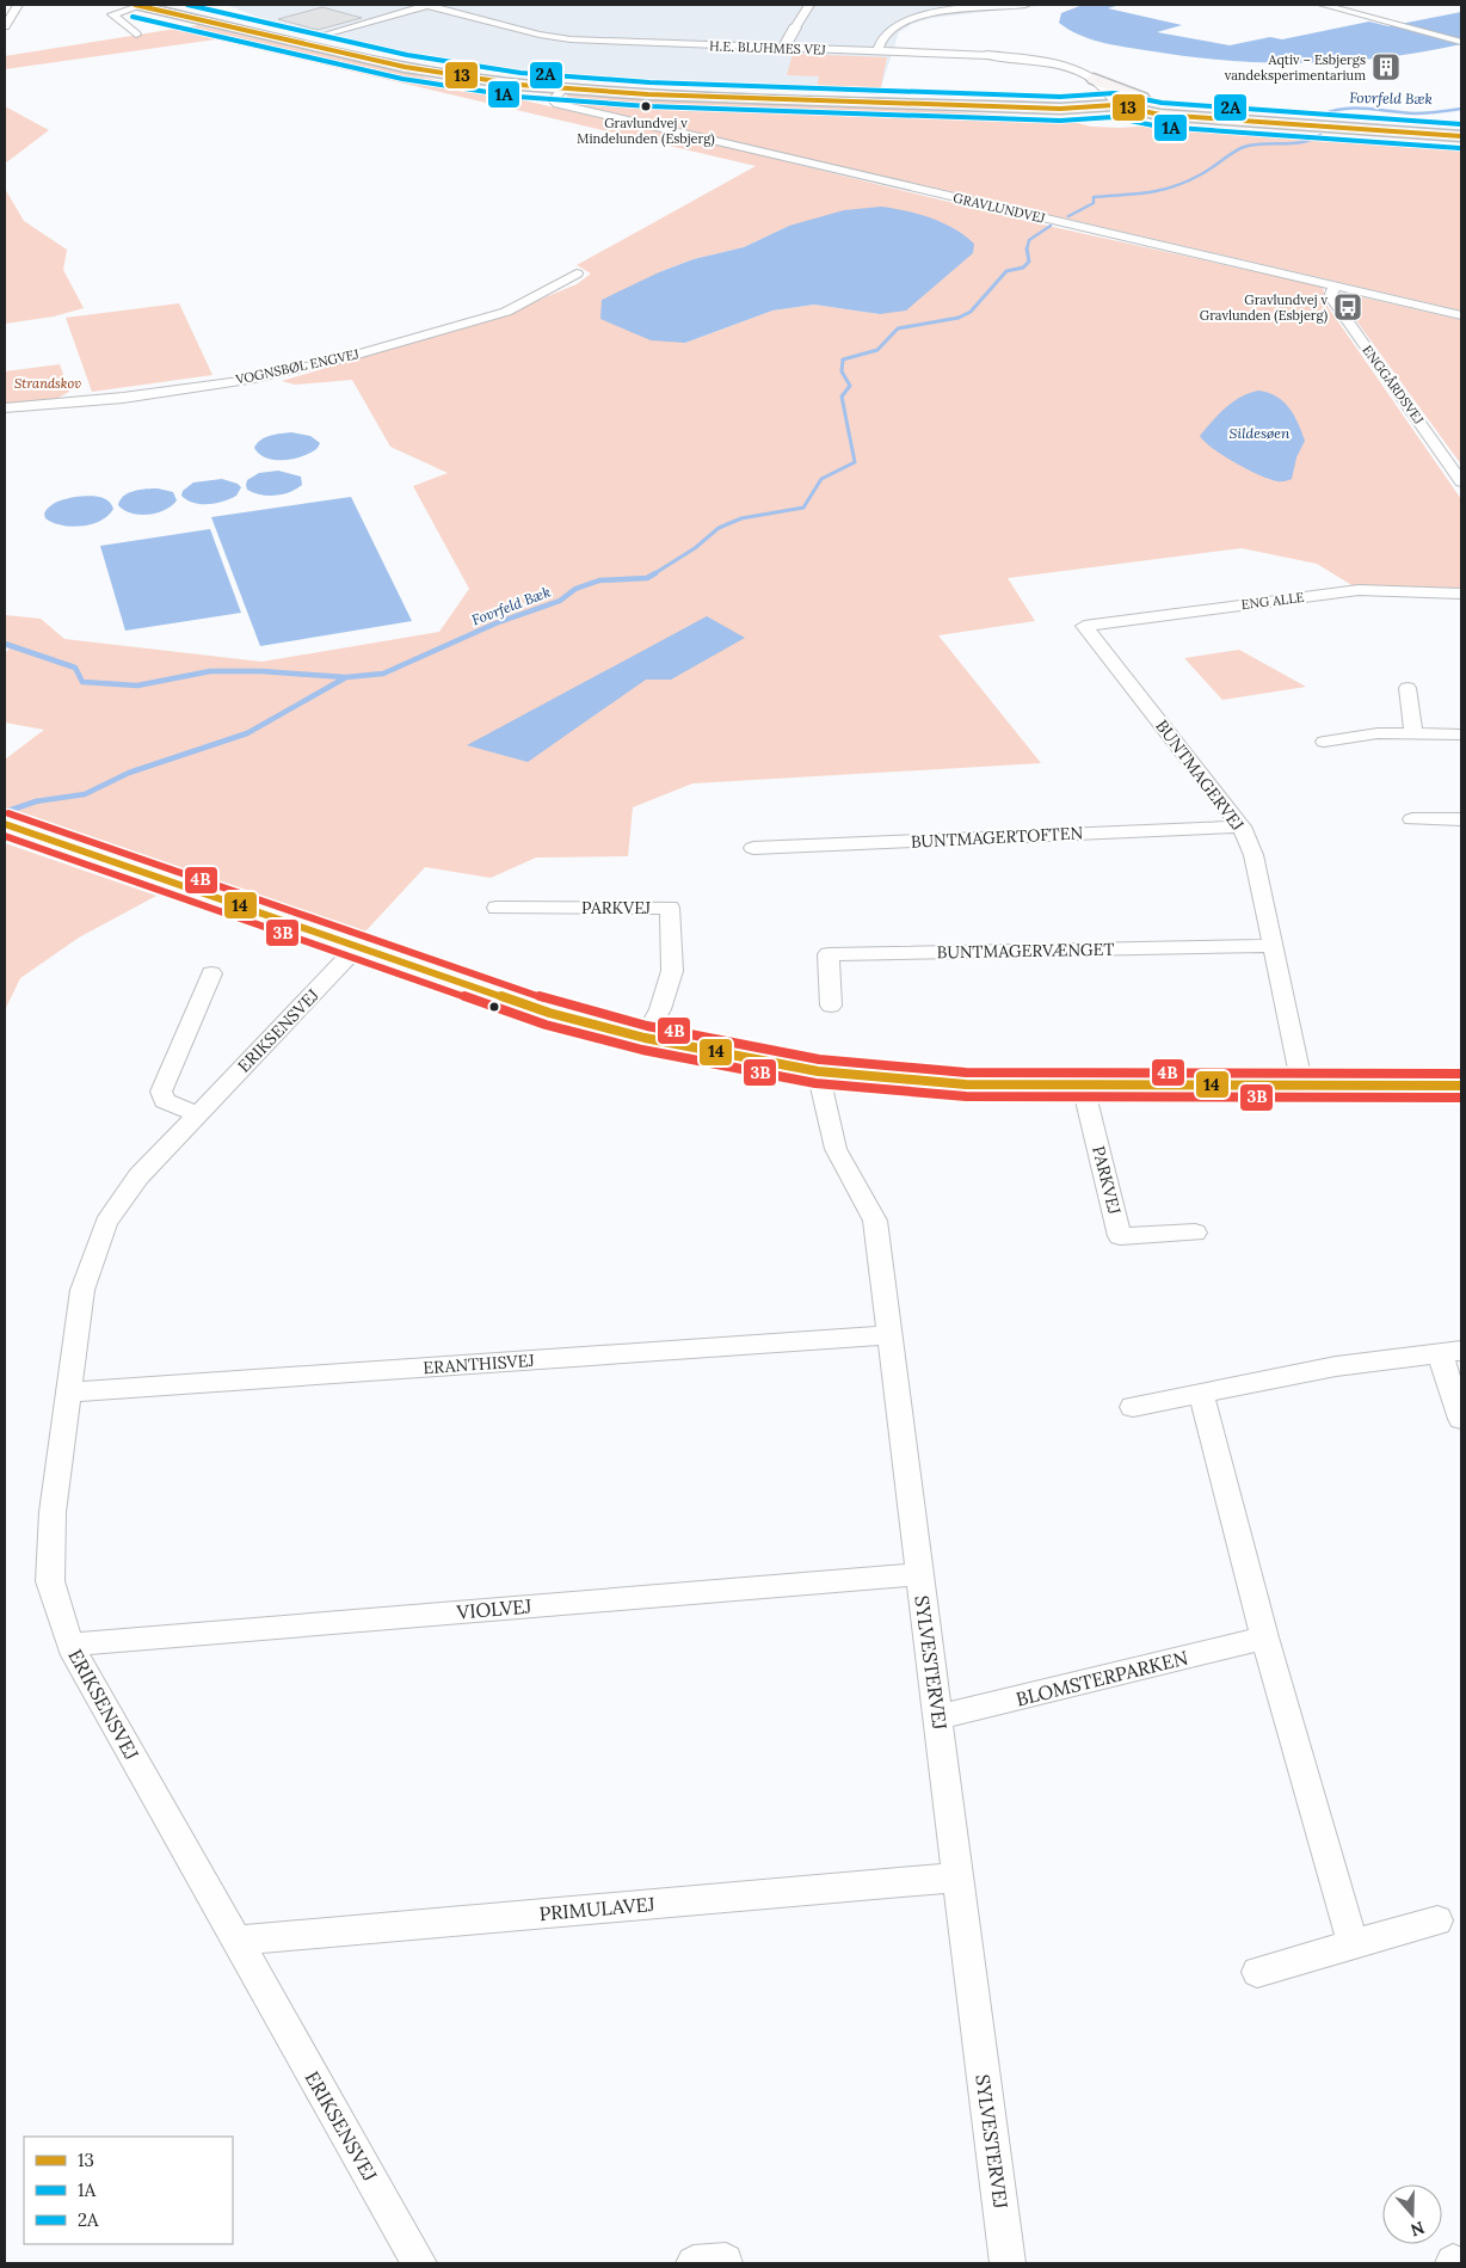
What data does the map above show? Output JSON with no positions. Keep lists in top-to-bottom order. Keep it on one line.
{"streets":{"street":["H.E. BLUHMES VEJ","GRAVLUNDVEJ","VOGNSBØL ENGVEJ","ENGGÅRDSVEJ","ENG ALLE","BUNTMAGERVEJ","BUNTMAGERTOFTEN","PARKVEJ","BUNTMAGERVÆNGET","ERIKSENSVEJ","ERANTHISVEJ","VIOLVEJ","SYLVESTERVEJ","BLOMSTERPARKEN","PRIMULAVEJ"]},"crossings":[["GRAVLUNDVEJ","ENGGÅRDSVEJ"],["ENG ALLE","BUNTMAGERVEJ"],["BUNTMAGERVEJ","BUNTMAGERTOFTEN"],["BUNTMAGERVEJ","BUNTMAGERVÆNGET"],["ERIKSENSVEJ","ERANTHISVEJ"],["ERIKSENSVEJ","VIOLVEJ"],["ERIKSENSVEJ","PRIMULAVEJ"],["ERANTHISVEJ","SYLVESTERVEJ"],["VIOLVEJ","SYLVESTERVEJ"],["SYLVESTERVEJ","BLOMSTERPARKEN"],["SYLVESTERVEJ","PRIMULAVEJ"]],"water":["Fovrfeld Bæk","Sildesøen"],"parks":["Strandskov"],"places":{"building":["Aqtiv – Esbjergs vandeksperimentarium"],"other":["Gravlundvej v Mindelunden (Esbjerg)"],"bus stop":["Gravlundvej v Gravlunden (Esbjerg)"]},"lines":["transit line 13","transit line 2A","transit line 1A","transit line 4B","transit line 14","transit line 3B"],"legend":["13","1A","2A"],"north":"bottom"}
